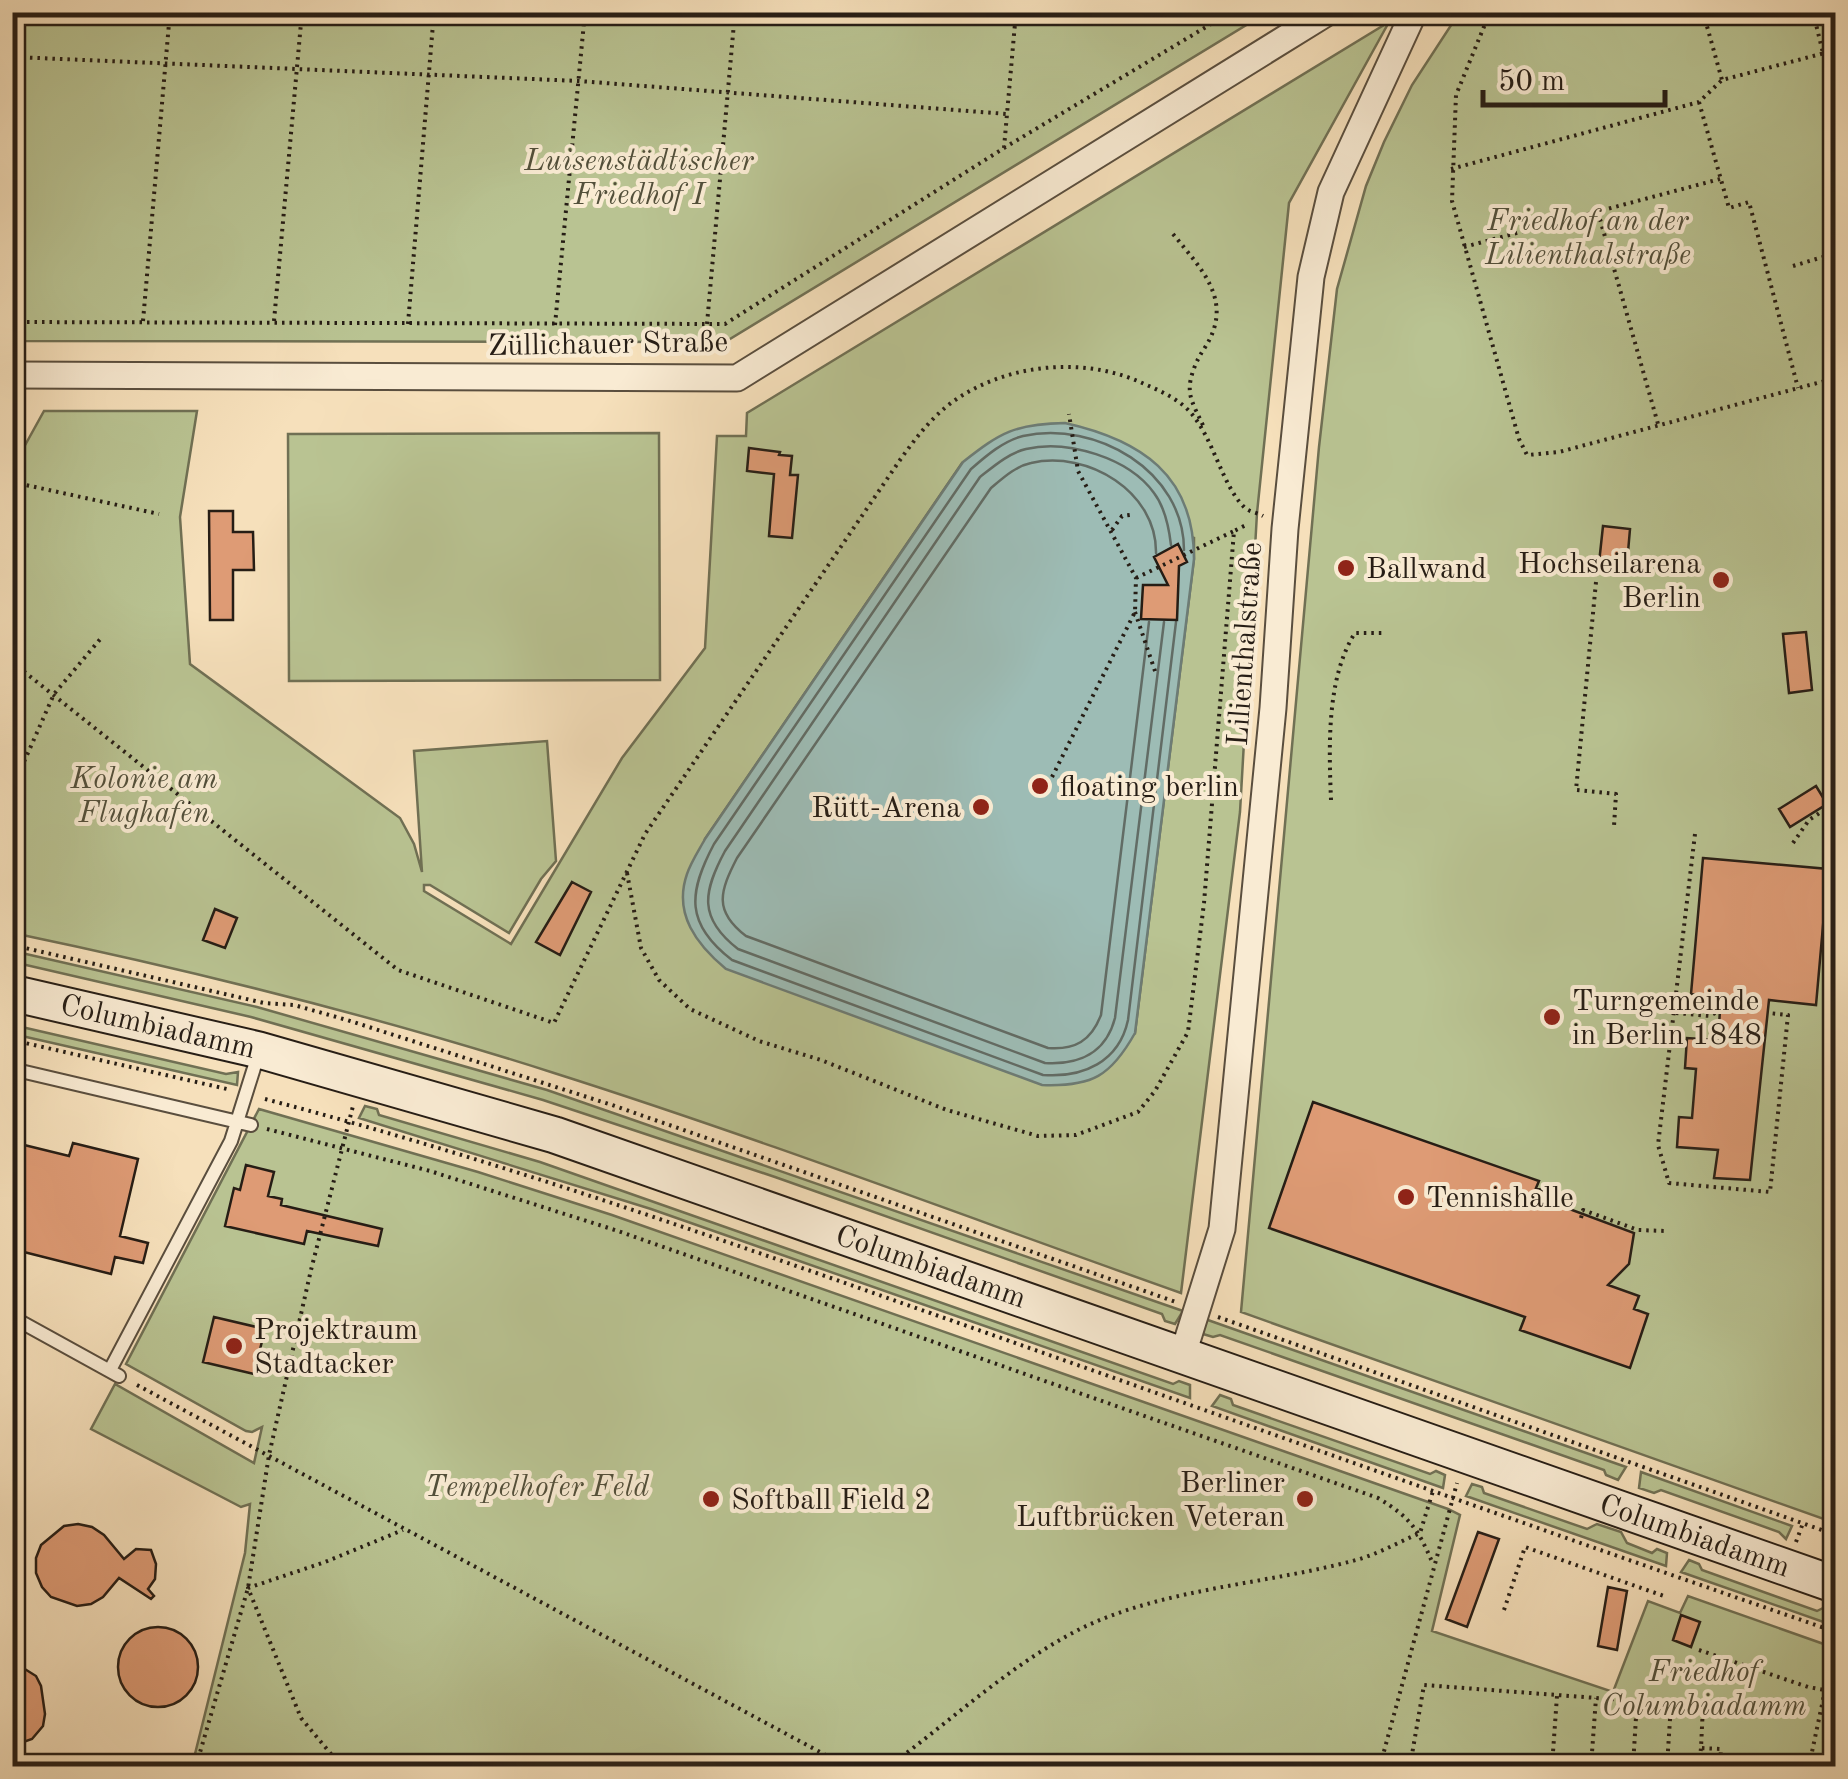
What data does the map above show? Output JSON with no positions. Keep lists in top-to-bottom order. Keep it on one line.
{"streets":{"main road":["Columbiadamm"],"street":["Züllichauer Straße","Lilienthalstraße"]},"crossings":[["Lilienthalstraße","Columbiadamm"]],"parks":["Luisenstädtischer Friedhof I","Friedhof an der Lilienthalstraße","Kolonie am Flughafen","Tempelhofer Feld","Friedhof Columbiadamm"],"places":["Ballwand","Hochseilarena Berlin","floating berlin","Rütt-Arena","Turngemeinde in Berlin 1848","Tennishalle","Projektraum Stadtacker","Softball Field 2","Berliner Luftbrücken Veteran"],"scale_bar":"50 m"}
